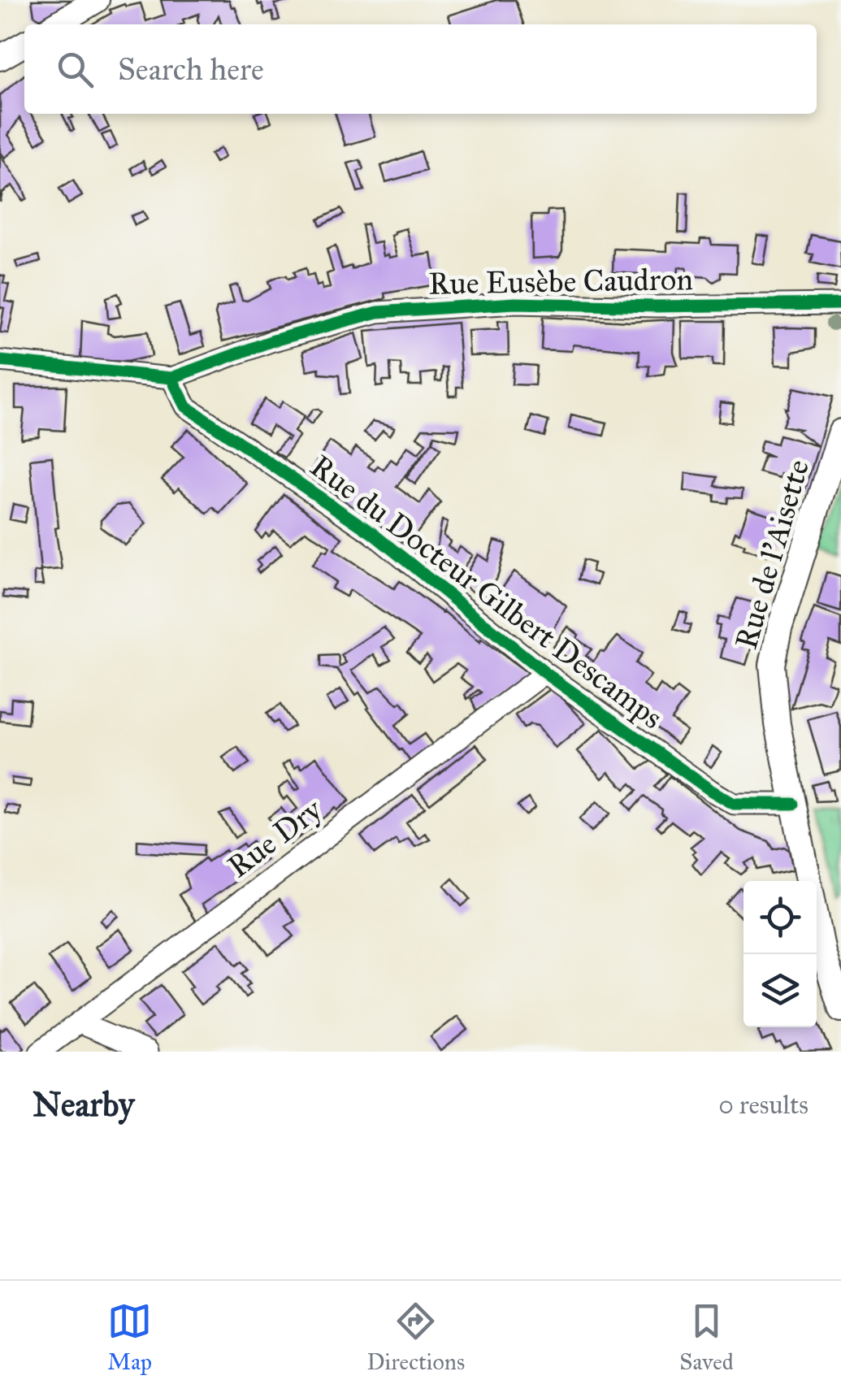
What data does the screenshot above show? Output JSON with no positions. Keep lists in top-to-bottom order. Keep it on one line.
{"streets":{"street":["Rue Eusèbe Caudron","Rue de l'Aisette","Rue du Docteur Gilbert Descamps","Rue Dry"]},"crossings":[["Rue Eusèbe Caudron","Rue du Docteur Gilbert Descamps"],["Rue de l'Aisette","Rue du Docteur Gilbert Descamps"],["Rue du Docteur Gilbert Descamps","Rue Dry"]],"page":{"search":"Search here","heading":["Nearby","0 results"],"nav":["Map","Directions","Saved"]}}
